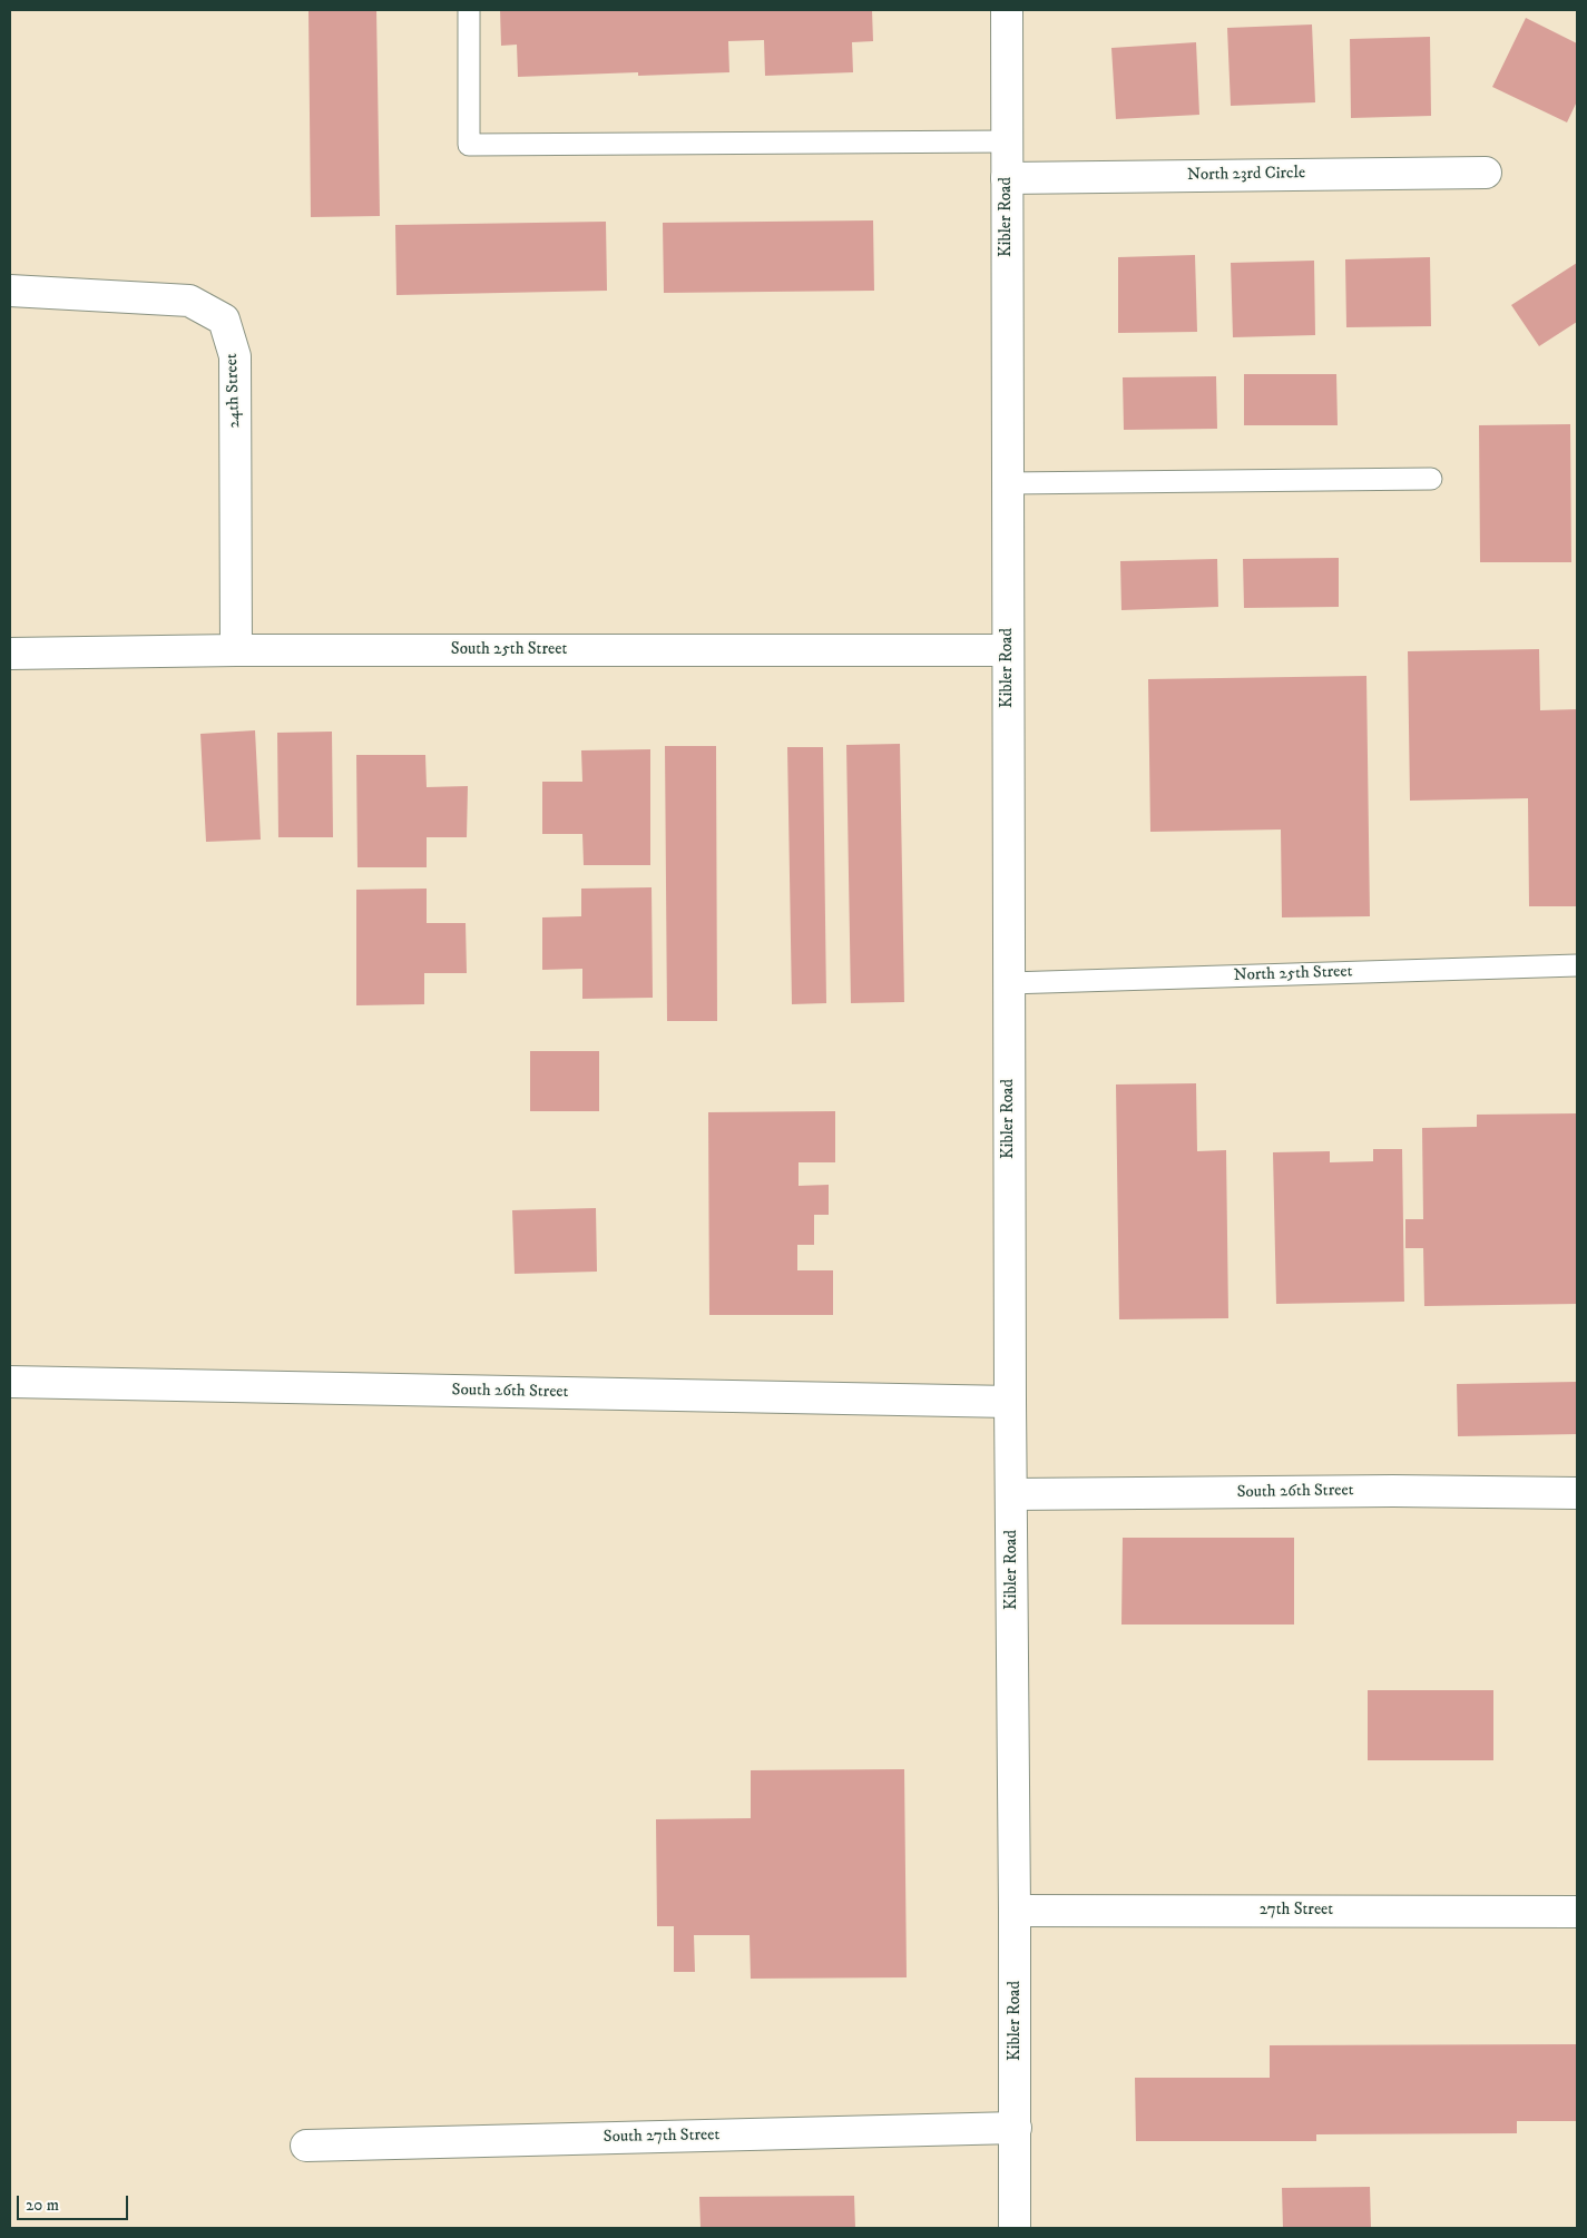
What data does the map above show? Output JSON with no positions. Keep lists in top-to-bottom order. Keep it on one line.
{"streets":{"street":["North 23rd Circle","Kibler Road","24th Street","South 25th Street","South 26th Street","27th Street","South 27th Street"],"lane":["North 25th Street"]},"crossings":[["North 23rd Circle","Kibler Road"],["Kibler Road","South 25th Street"],["Kibler Road","North 25th Street"],["Kibler Road","South 26th Street"],["Kibler Road","27th Street"],["Kibler Road","South 27th Street"],["24th Street","South 25th Street"]],"scale_bar":"20 m"}
